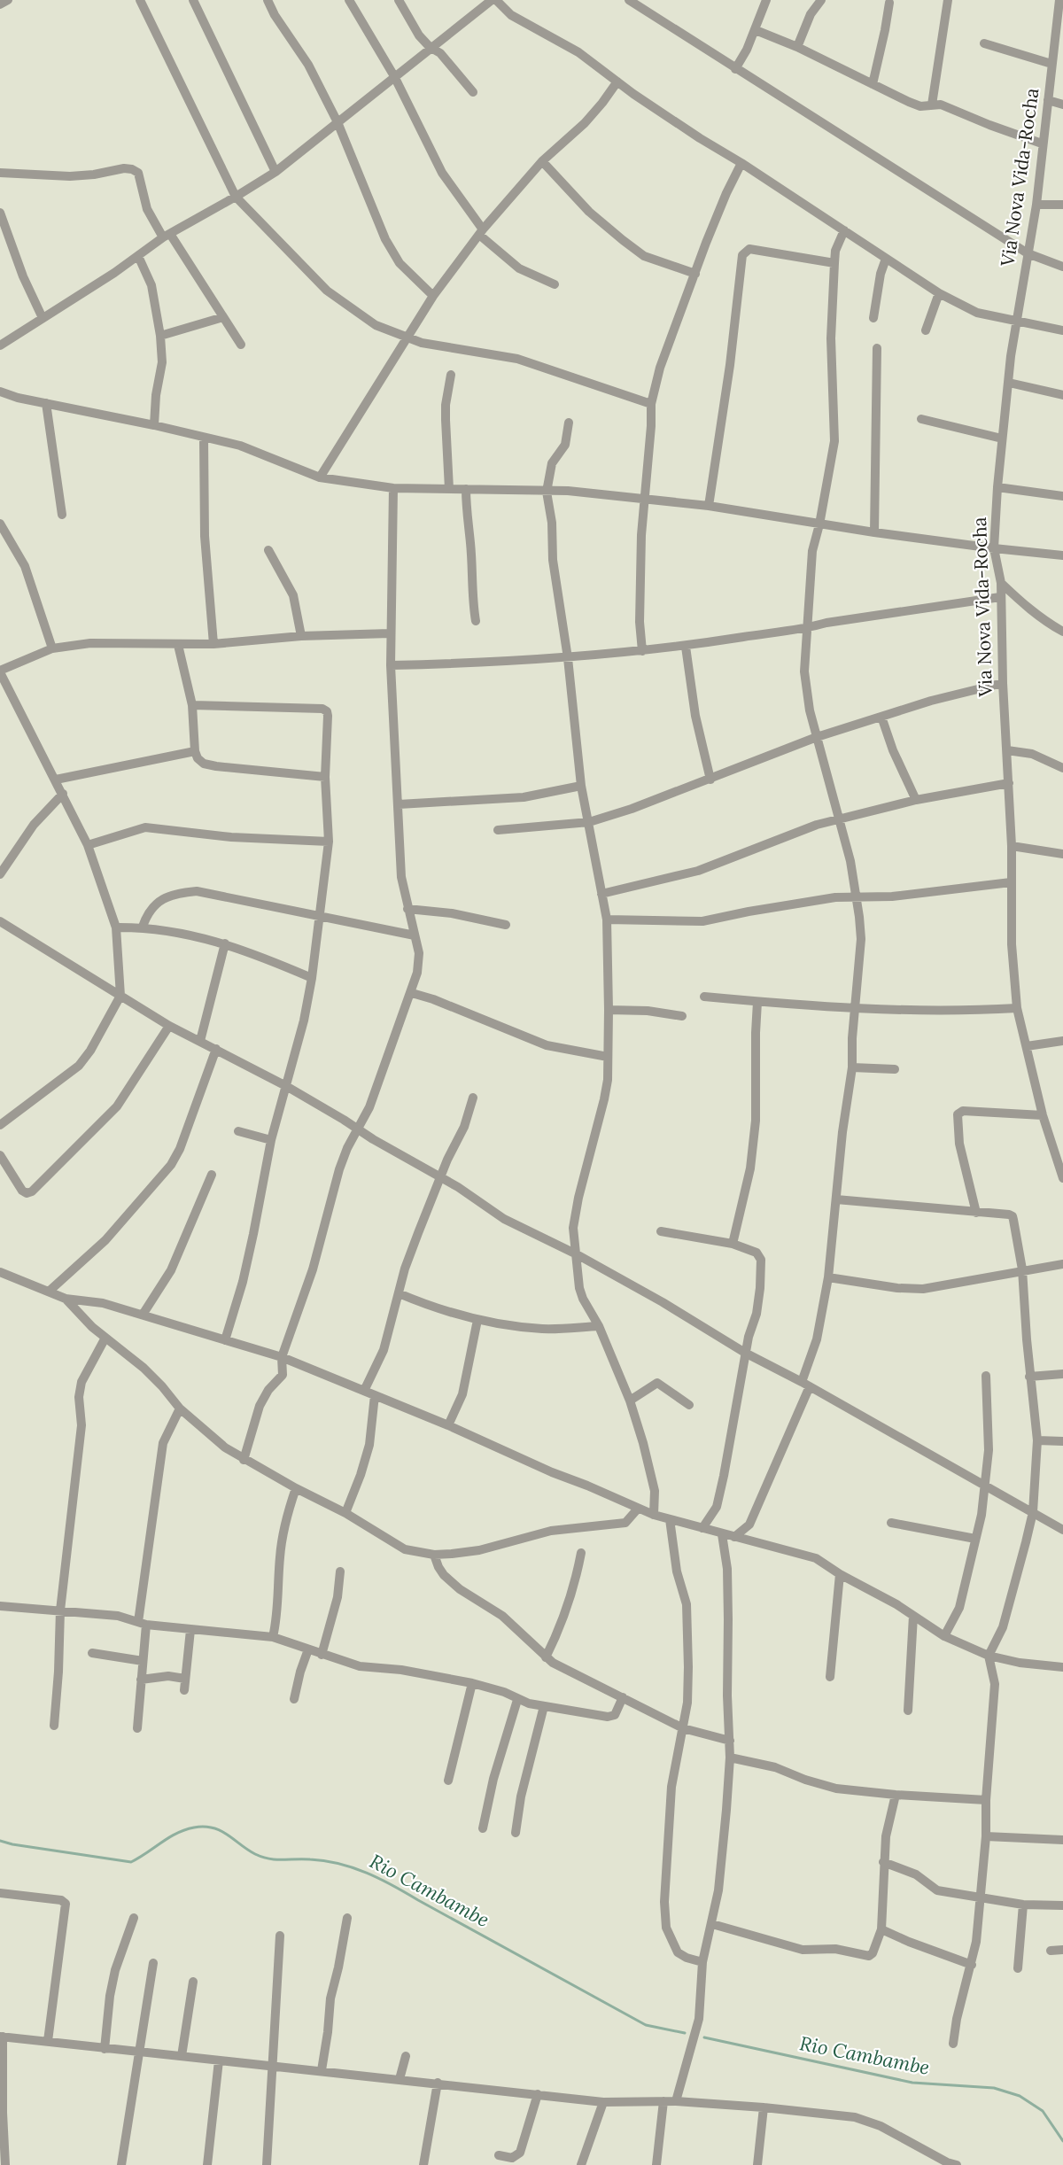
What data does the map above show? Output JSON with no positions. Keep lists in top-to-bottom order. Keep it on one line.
{"streets":{"street":["Via Nova Vida-Rocha"]},"water":["Rio Cambambe"]}
